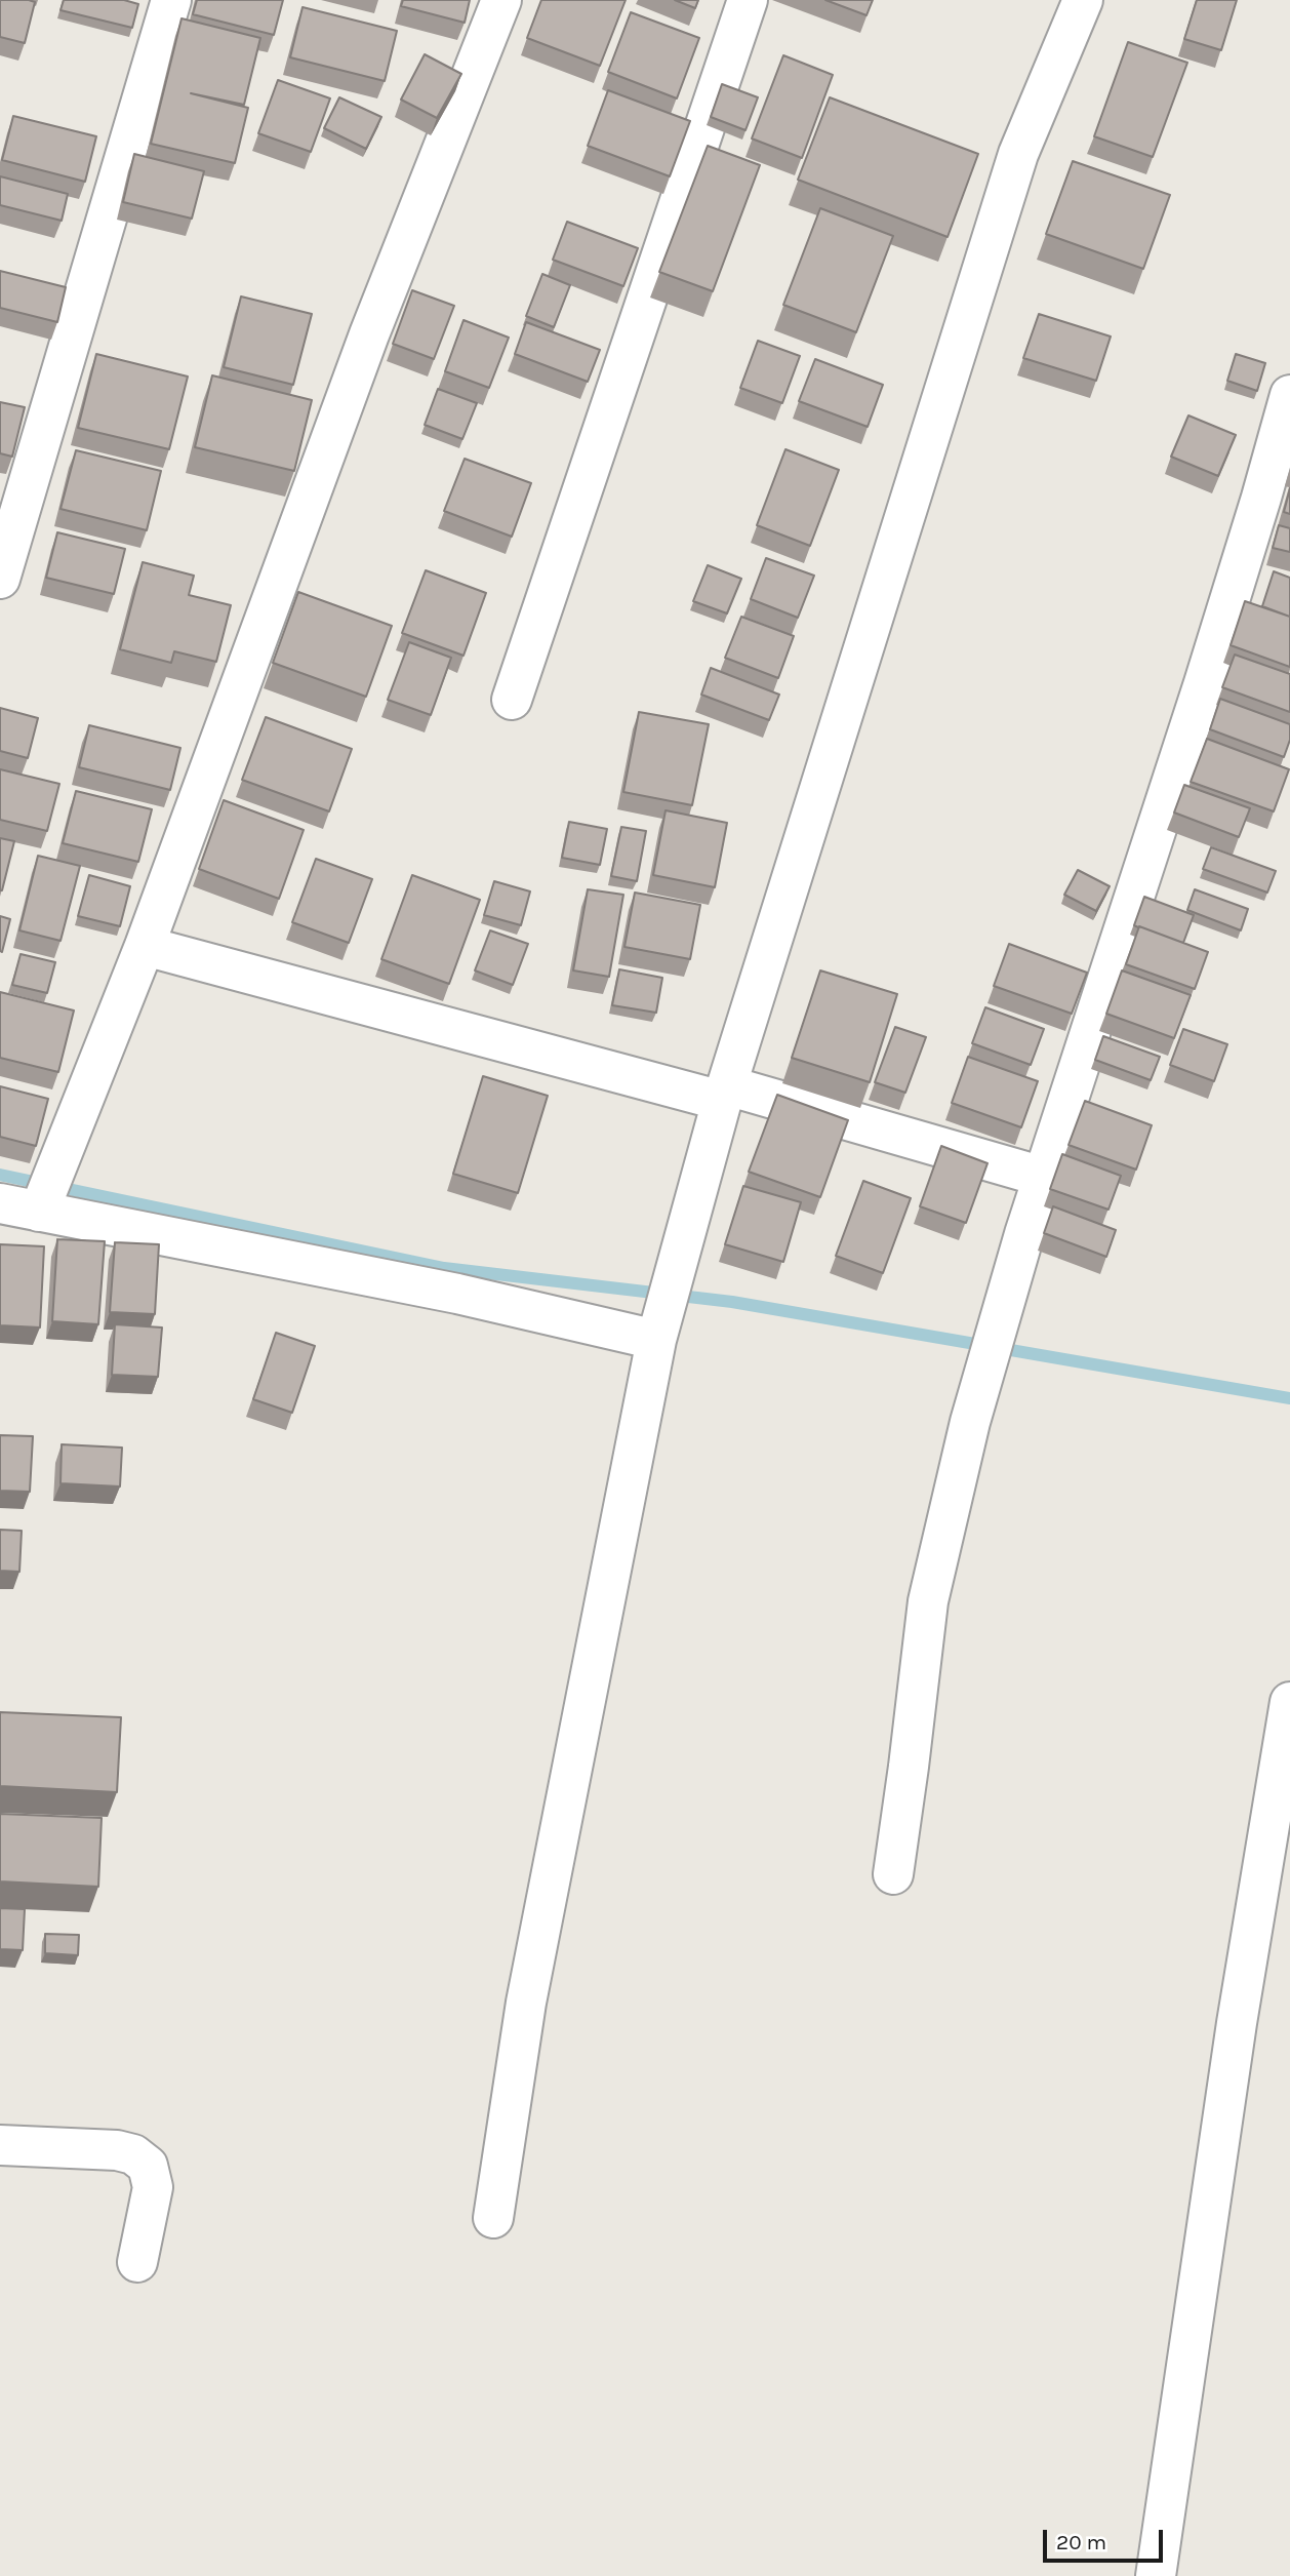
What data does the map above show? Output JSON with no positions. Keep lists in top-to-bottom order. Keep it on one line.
{"scale_bar":"20 m"}
